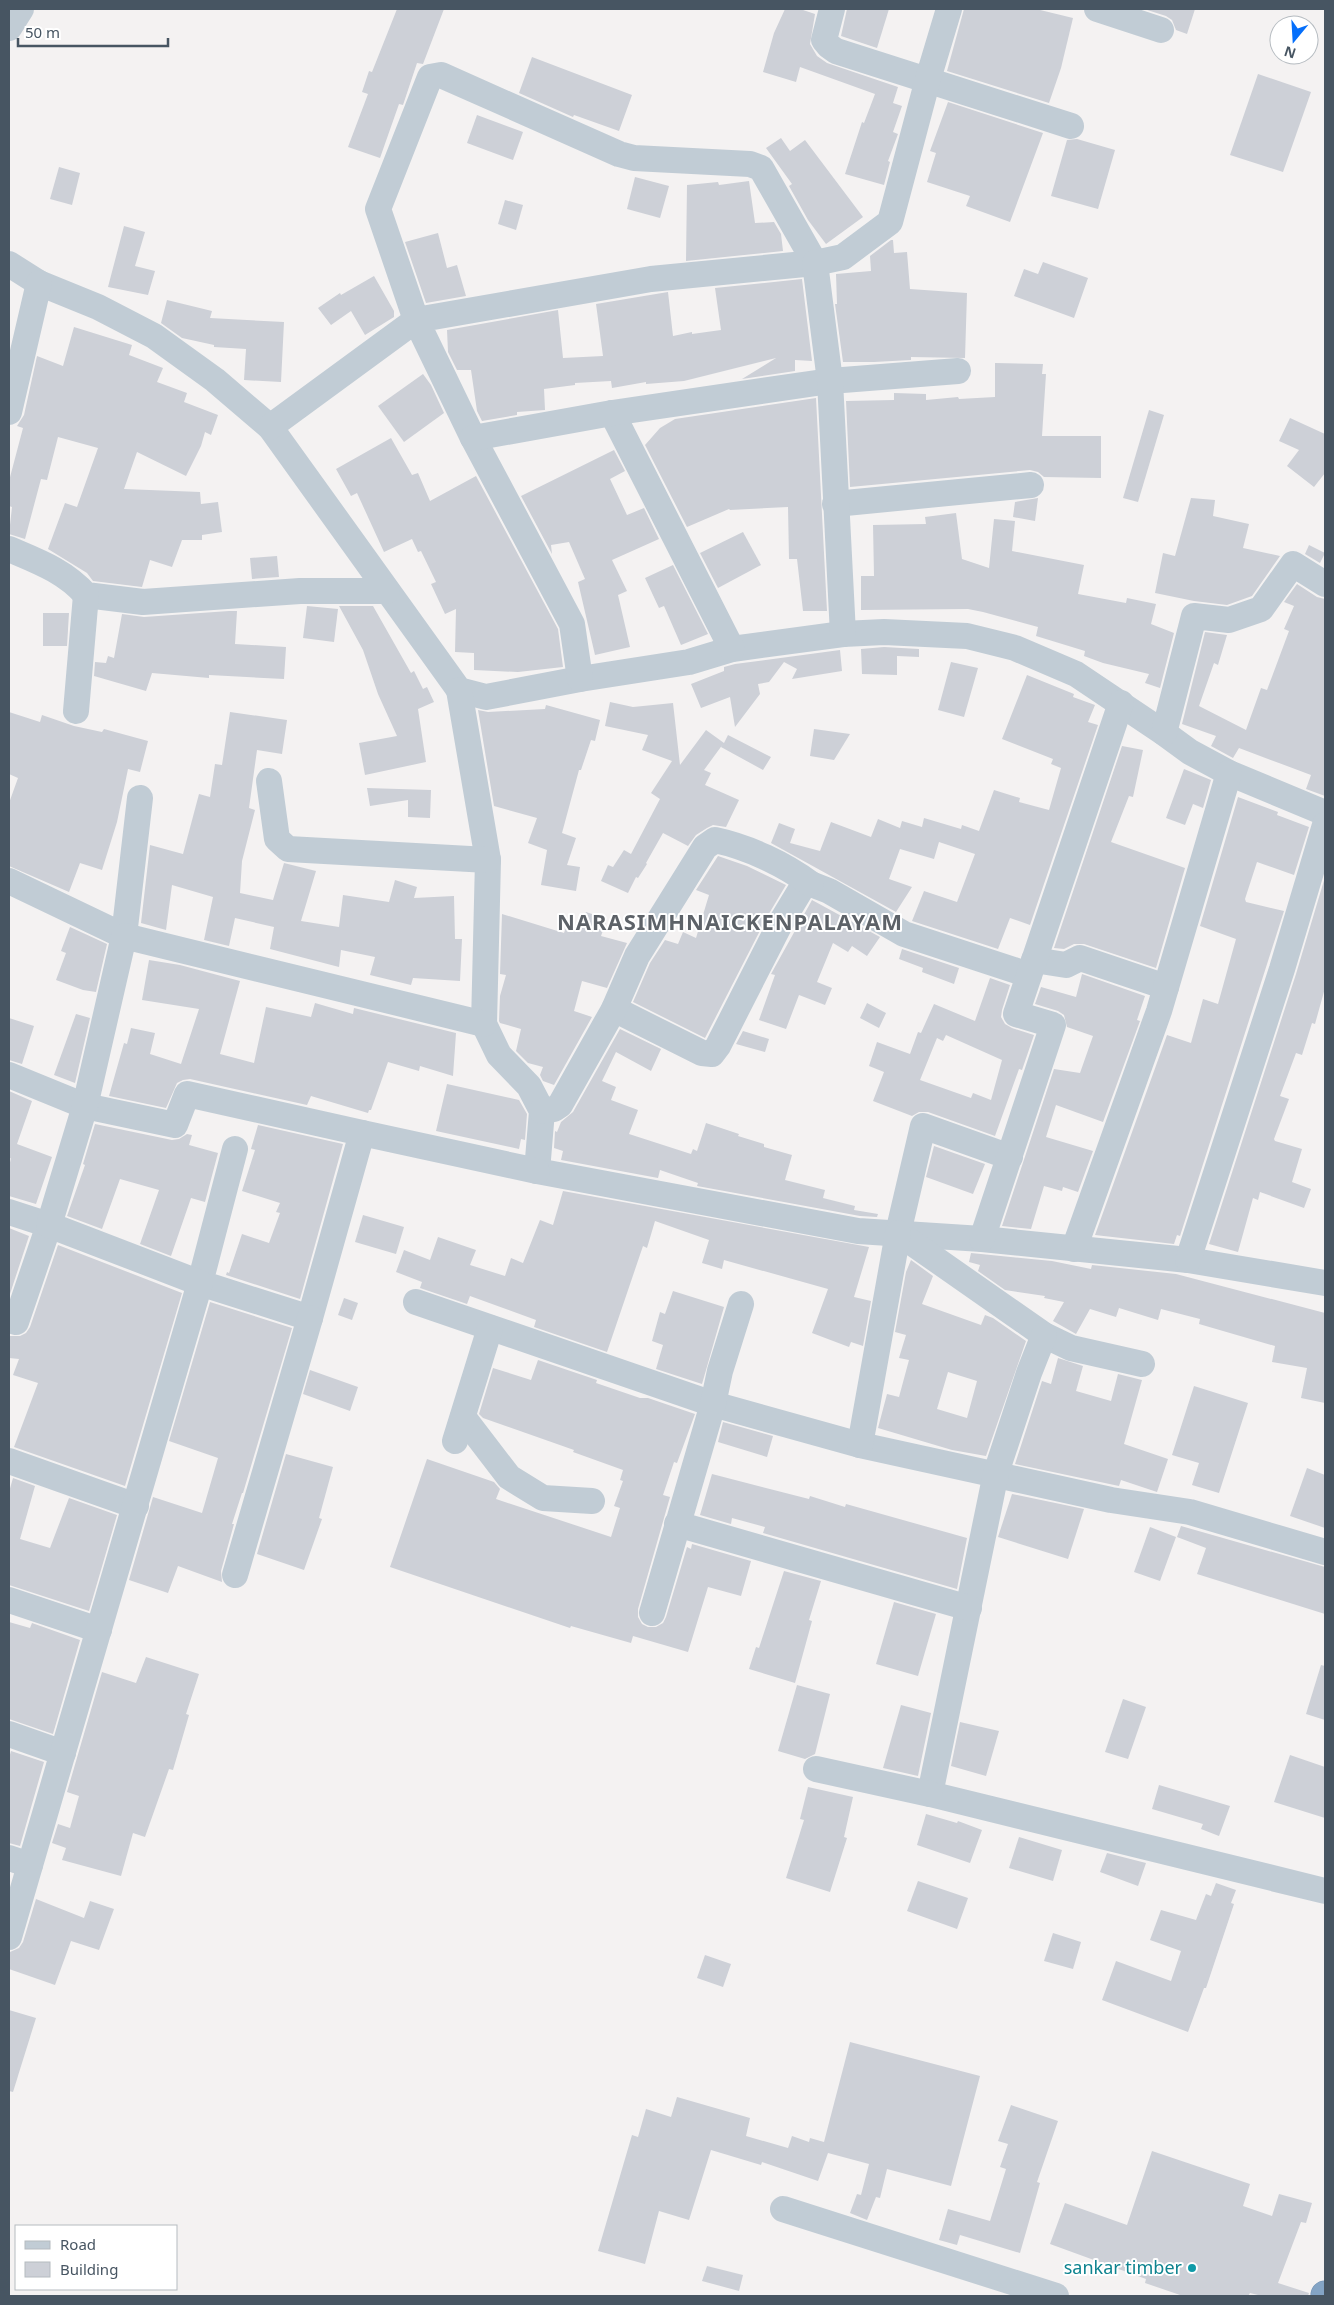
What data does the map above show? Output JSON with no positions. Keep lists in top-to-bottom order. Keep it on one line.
{"districts":["NARASIMHNAICKENPALAYAM"],"places":["sankar timber"],"legend":["Road","Building"],"scale_bar":"50 m","north":"bottom"}
